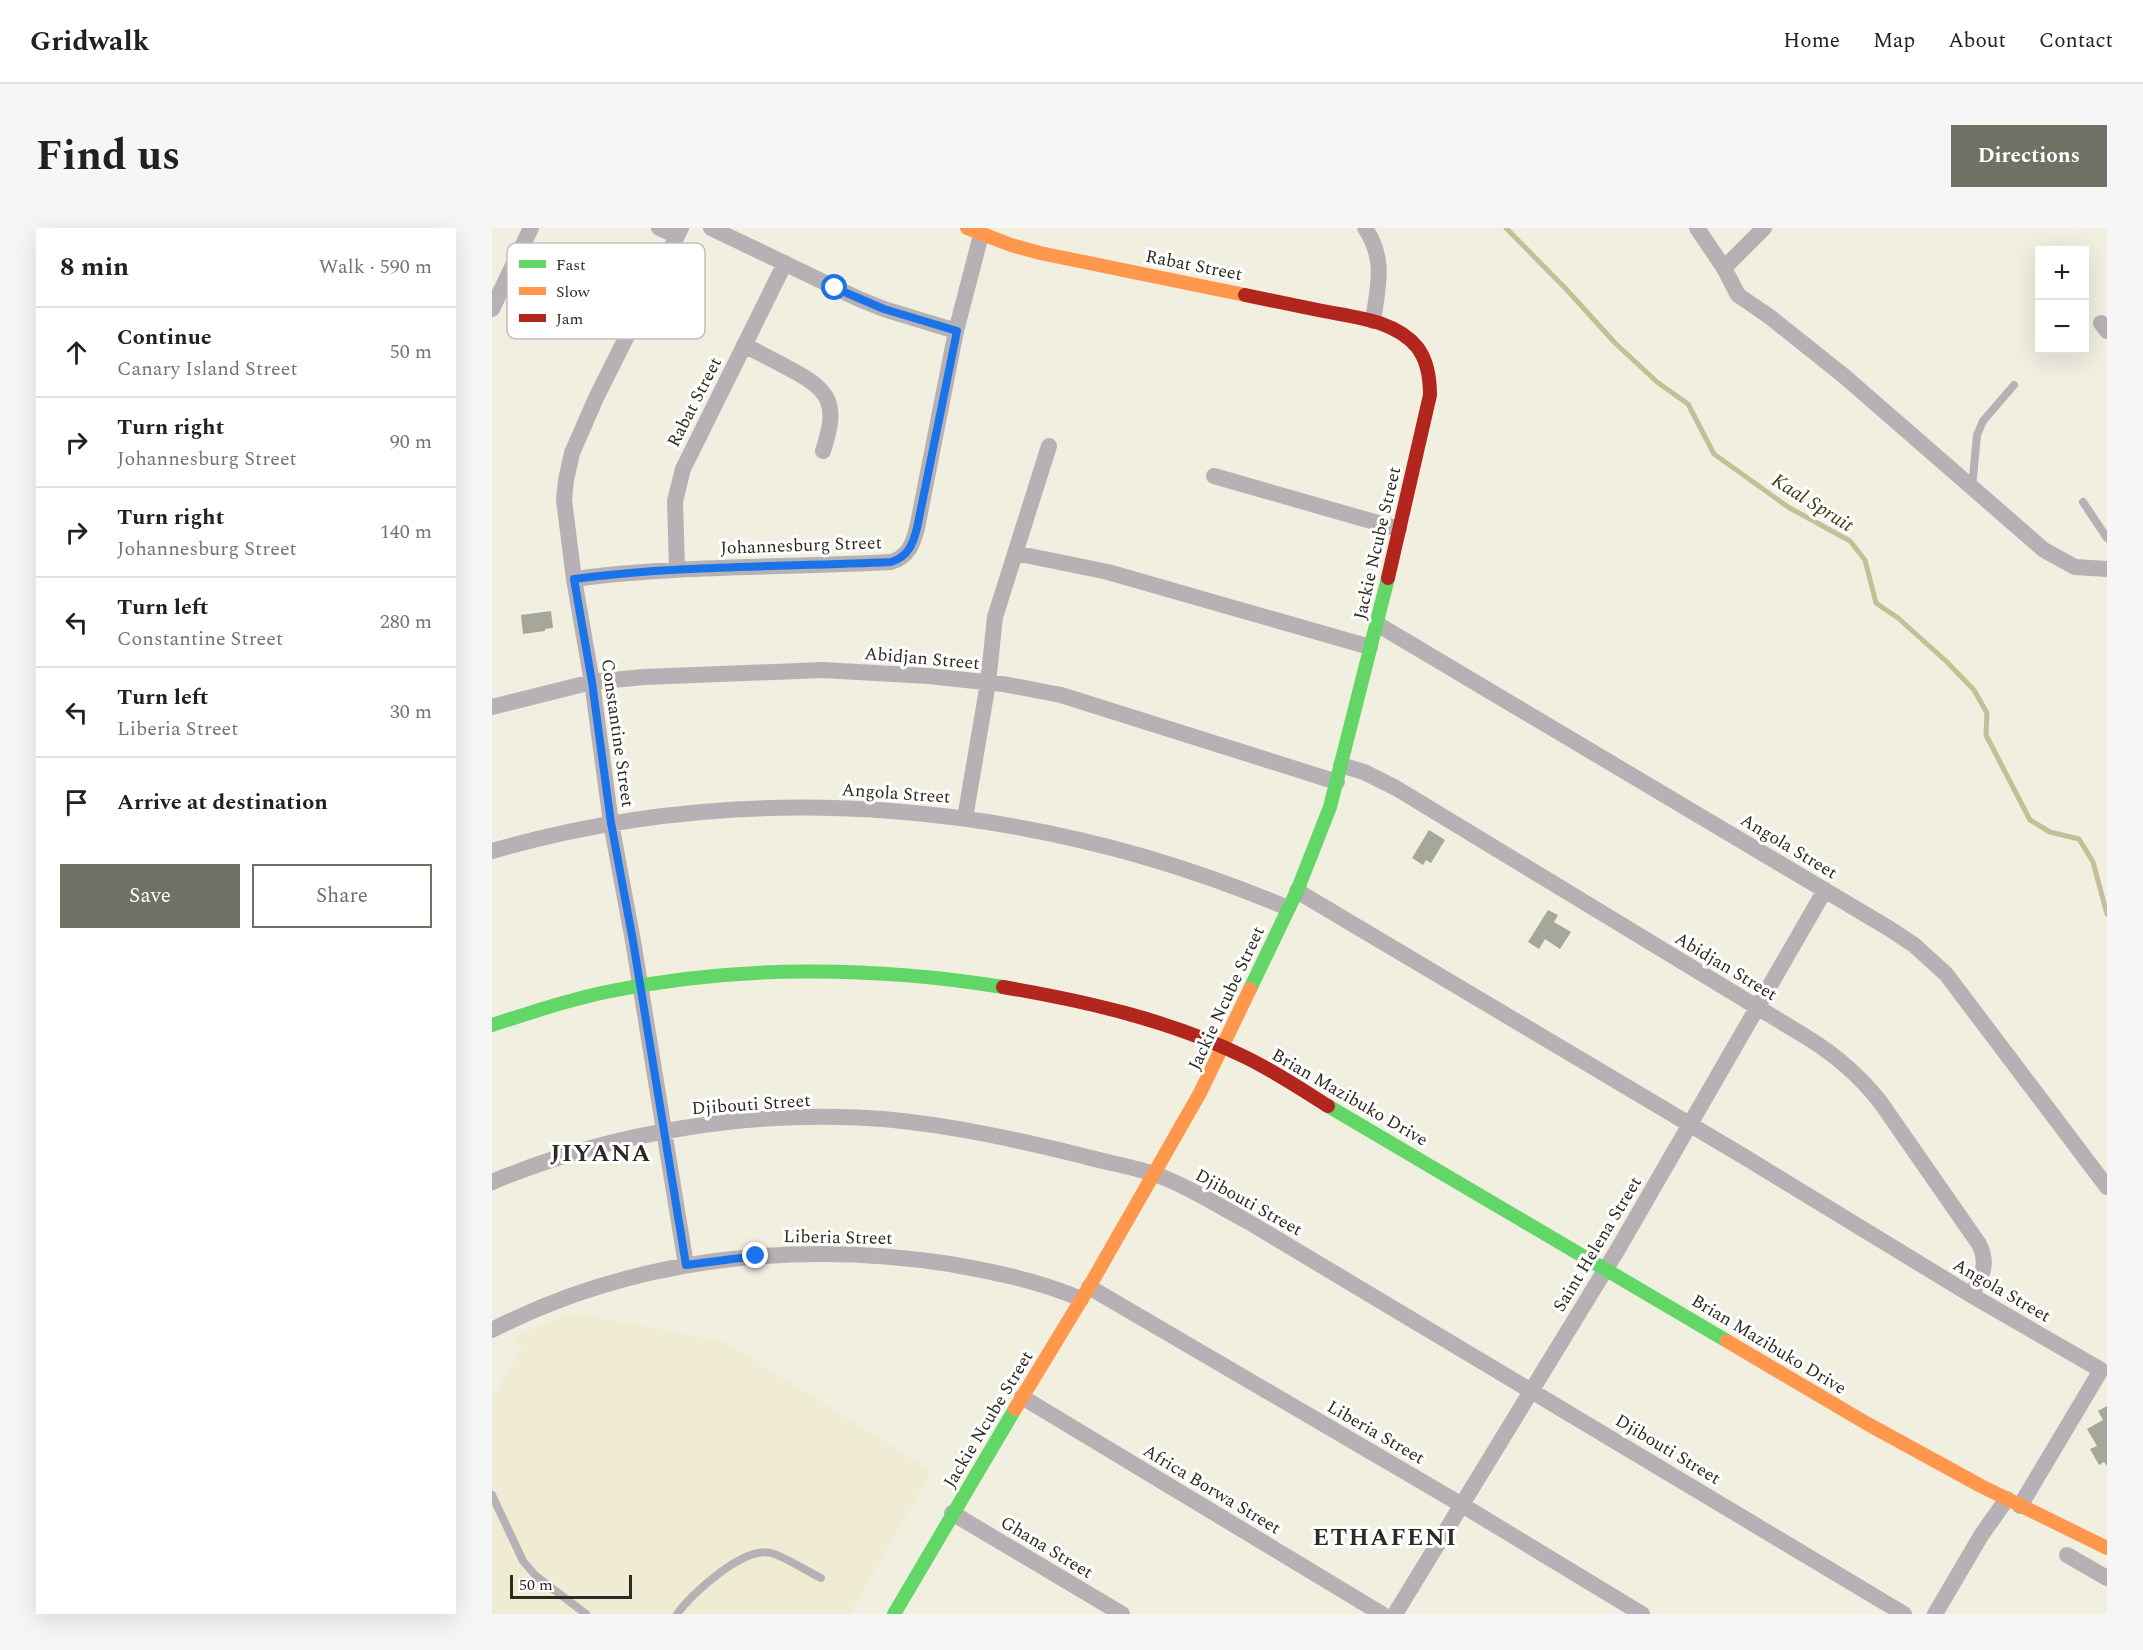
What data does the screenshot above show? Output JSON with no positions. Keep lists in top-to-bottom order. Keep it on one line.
{"streets":{"street":["Rabat Street","Jackie Ncube Street","Johannesburg Street","Abidjan Street","Constantine Street","Angola Street","Brian Mazibuko Drive","Djibouti Street","Liberia Street","Saint Helena Street","Africa Borwa Street","Ghana Street"]},"crossings":[["Rabat Street","Jackie Ncube Street"],["Rabat Street","Johannesburg Street"],["Jackie Ncube Street","Abidjan Street"],["Jackie Ncube Street","Angola Street"],["Jackie Ncube Street","Brian Mazibuko Drive"],["Jackie Ncube Street","Djibouti Street"],["Jackie Ncube Street","Liberia Street"],["Jackie Ncube Street","Africa Borwa Street"],["Jackie Ncube Street","Ghana Street"],["Johannesburg Street","Constantine Street"],["Abidjan Street","Constantine Street"],["Abidjan Street","Angola Street"],["Abidjan Street","Saint Helena Street"],["Constantine Street","Angola Street"],["Constantine Street","Brian Mazibuko Drive"],["Constantine Street","Djibouti Street"],["Constantine Street","Liberia Street"],["Angola Street","Brian Mazibuko Drive"],["Angola Street","Saint Helena Street"],["Brian Mazibuko Drive","Saint Helena Street"],["Djibouti Street","Saint Helena Street"],["Liberia Street","Saint Helena Street"]],"districts":["JIYANA","ETHAFENI"],"water":["Kaal Spruit"],"legend":["Fast","Slow","Jam"],"scale_bar":"50 m","page":{"header":"Gridwalk","nav":["Home","Map","About","Contact"],"title":"Find us","buttons":["Directions",["Save","Share"]],"heading":["8 min","Walk · 590 m"],"map_buttons":["+","−"],"list":[["Continue","Canary Island Street","50 m"],["Turn right","Johannesburg Street","90 m"],["Turn right","Johannesburg Street","140 m"],["Turn left","Constantine Street","280 m"],["Turn left","Liberia Street","30 m"],"Arrive at destination"],"scale":"50 m"}}
